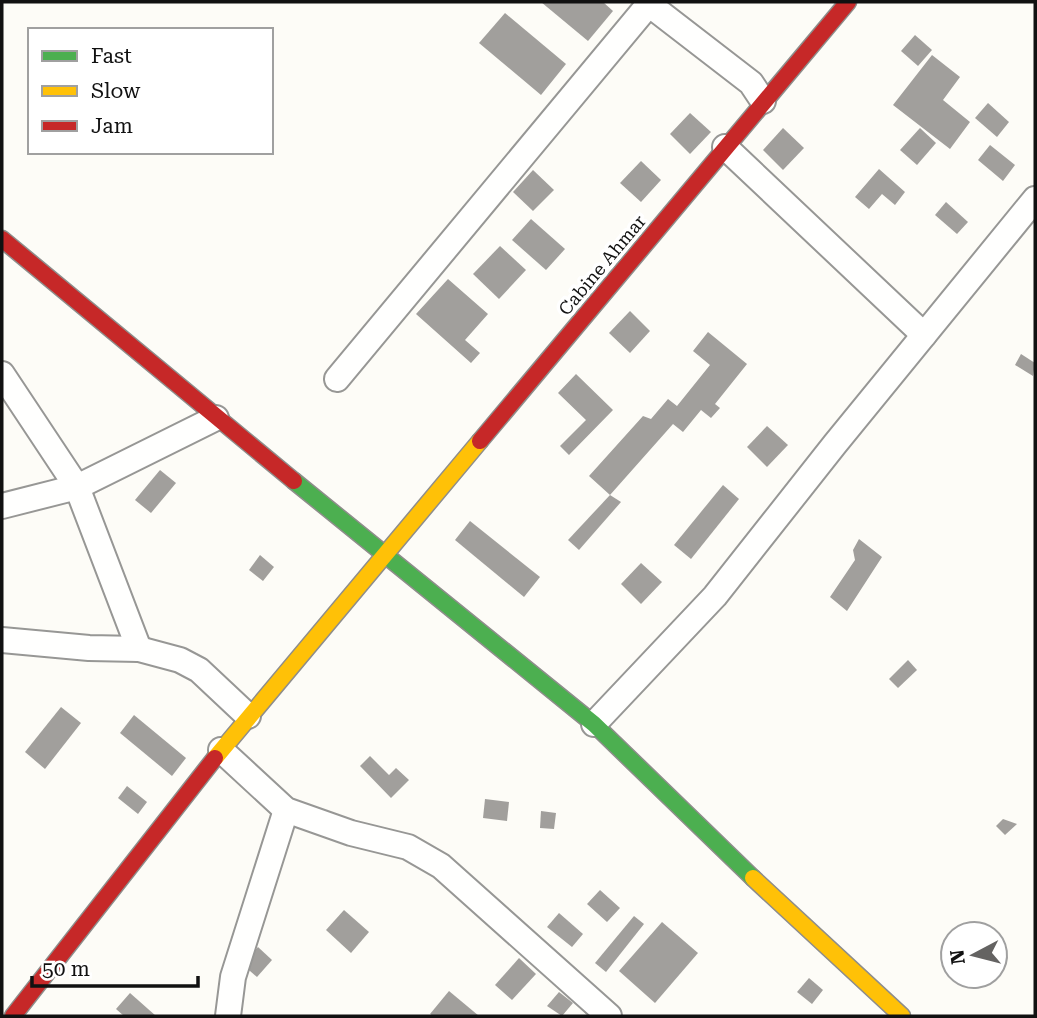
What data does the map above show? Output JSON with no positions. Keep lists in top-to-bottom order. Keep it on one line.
{"streets":{"street":["Cabine Ahmar"]},"legend":["Fast","Slow","Jam"],"scale_bar":"50 m","north":"left"}
